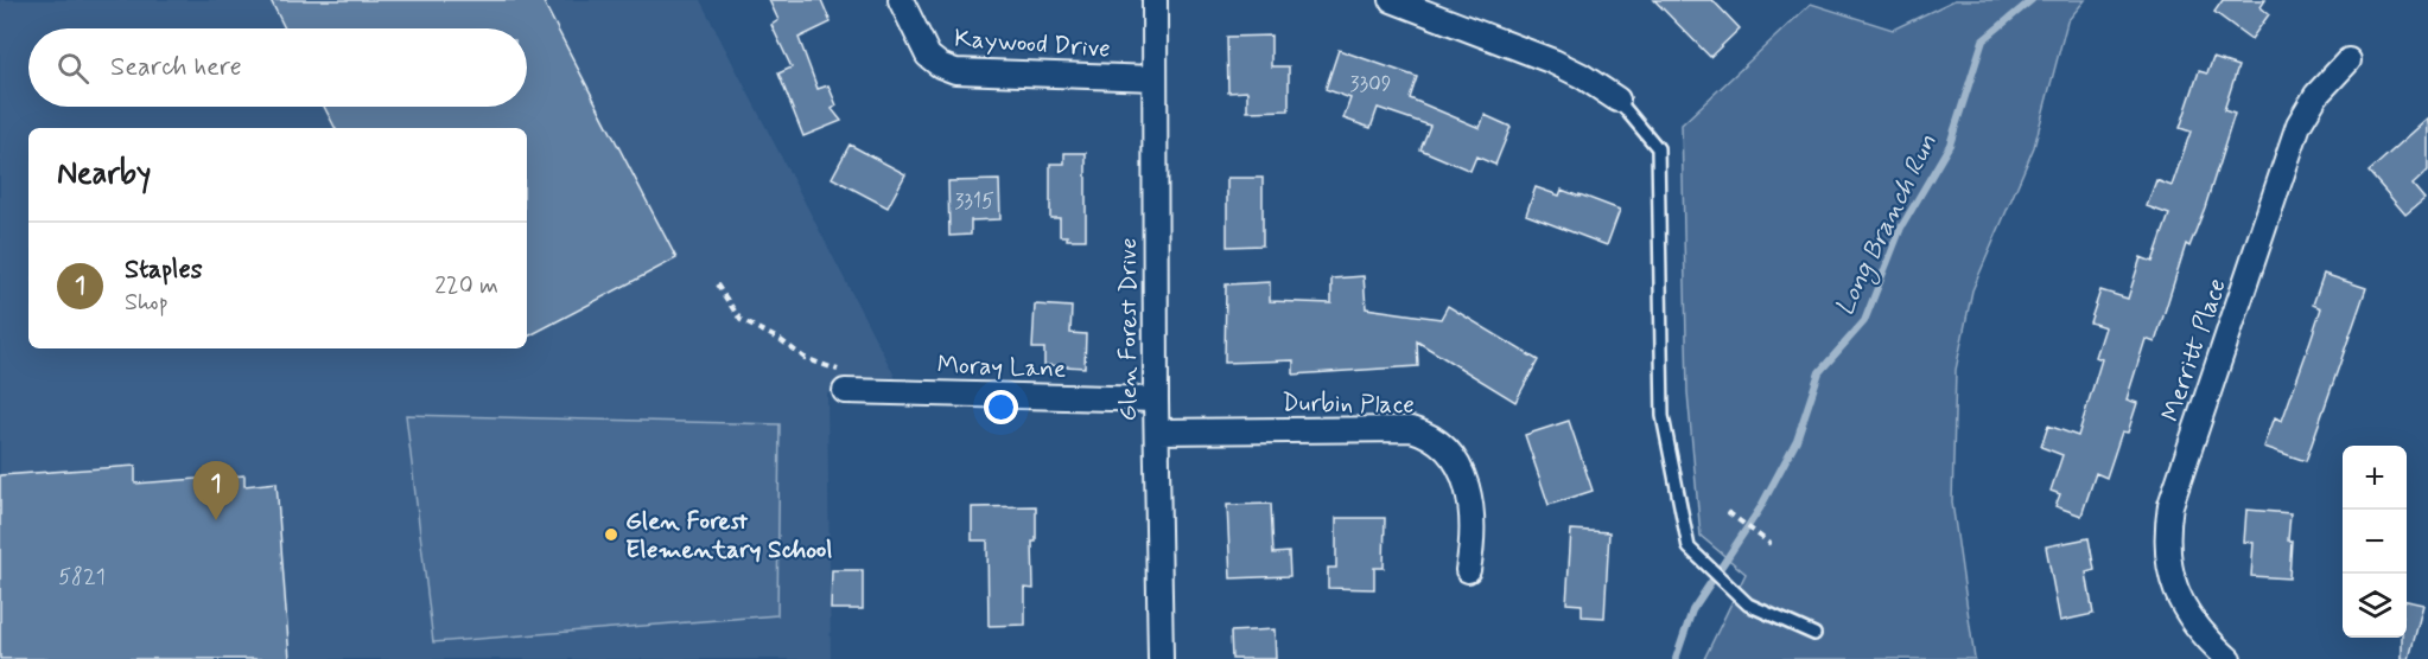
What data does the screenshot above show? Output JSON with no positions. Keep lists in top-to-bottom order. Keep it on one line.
{"streets":{"street":["Kaywood Drive","Glen Forest Drive","Merritt Place","Moray Lane","Durbin Place"]},"crossings":[["Kaywood Drive","Glen Forest Drive"],["Glen Forest Drive","Moray Lane"],["Glen Forest Drive","Durbin Place"]],"water":["Long Branch Run"],"places":["Glen Forest Elementary School"],"house_numbers":["3309","3315","5821"],"page":{"search":"Search here","heading":"Nearby","list":[{"mark":"1","name":"Staples","note":"Shop","value":"220 m"}],"map_buttons":["+","−"],"pins":"1"}}
